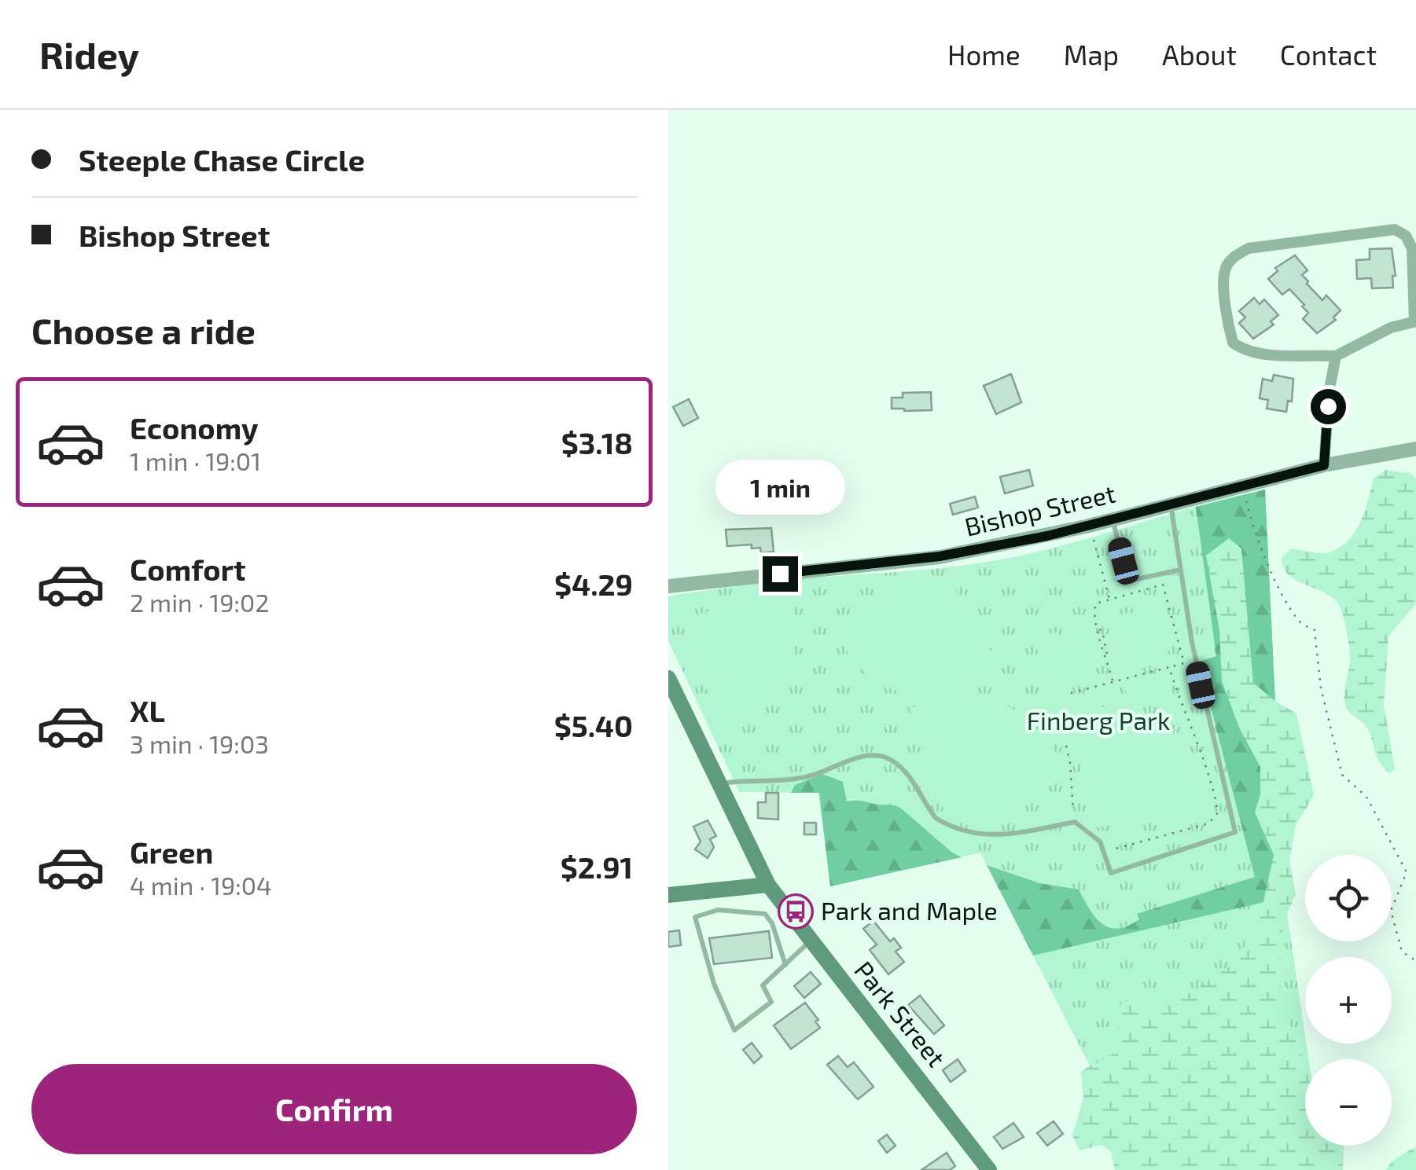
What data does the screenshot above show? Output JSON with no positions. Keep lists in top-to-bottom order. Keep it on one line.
{"streets":{"main road":["Park Street"],"street":["Bishop Street"]},"parks":["Finberg Park"],"places":{"bus stop":["Park and Maple"]},"page":{"header":"Ridey","nav":["Home","Map","About","Contact"],"banner":["Steeple Chase Circle","Bishop Street"],"heading":"Choose a ride","list":[{"name":"Economy","note":"1 min · 19:01","value":"$3.18"},{"name":"Comfort","note":"2 min · 19:02","value":"$4.29"},{"name":"XL","note":"3 min · 19:03","value":"$5.40"},{"name":"Green","note":"4 min · 19:04","value":"$2.91"}],"bubble":"1 min","map_buttons":["+","−"],"buttons":"Confirm"}}
